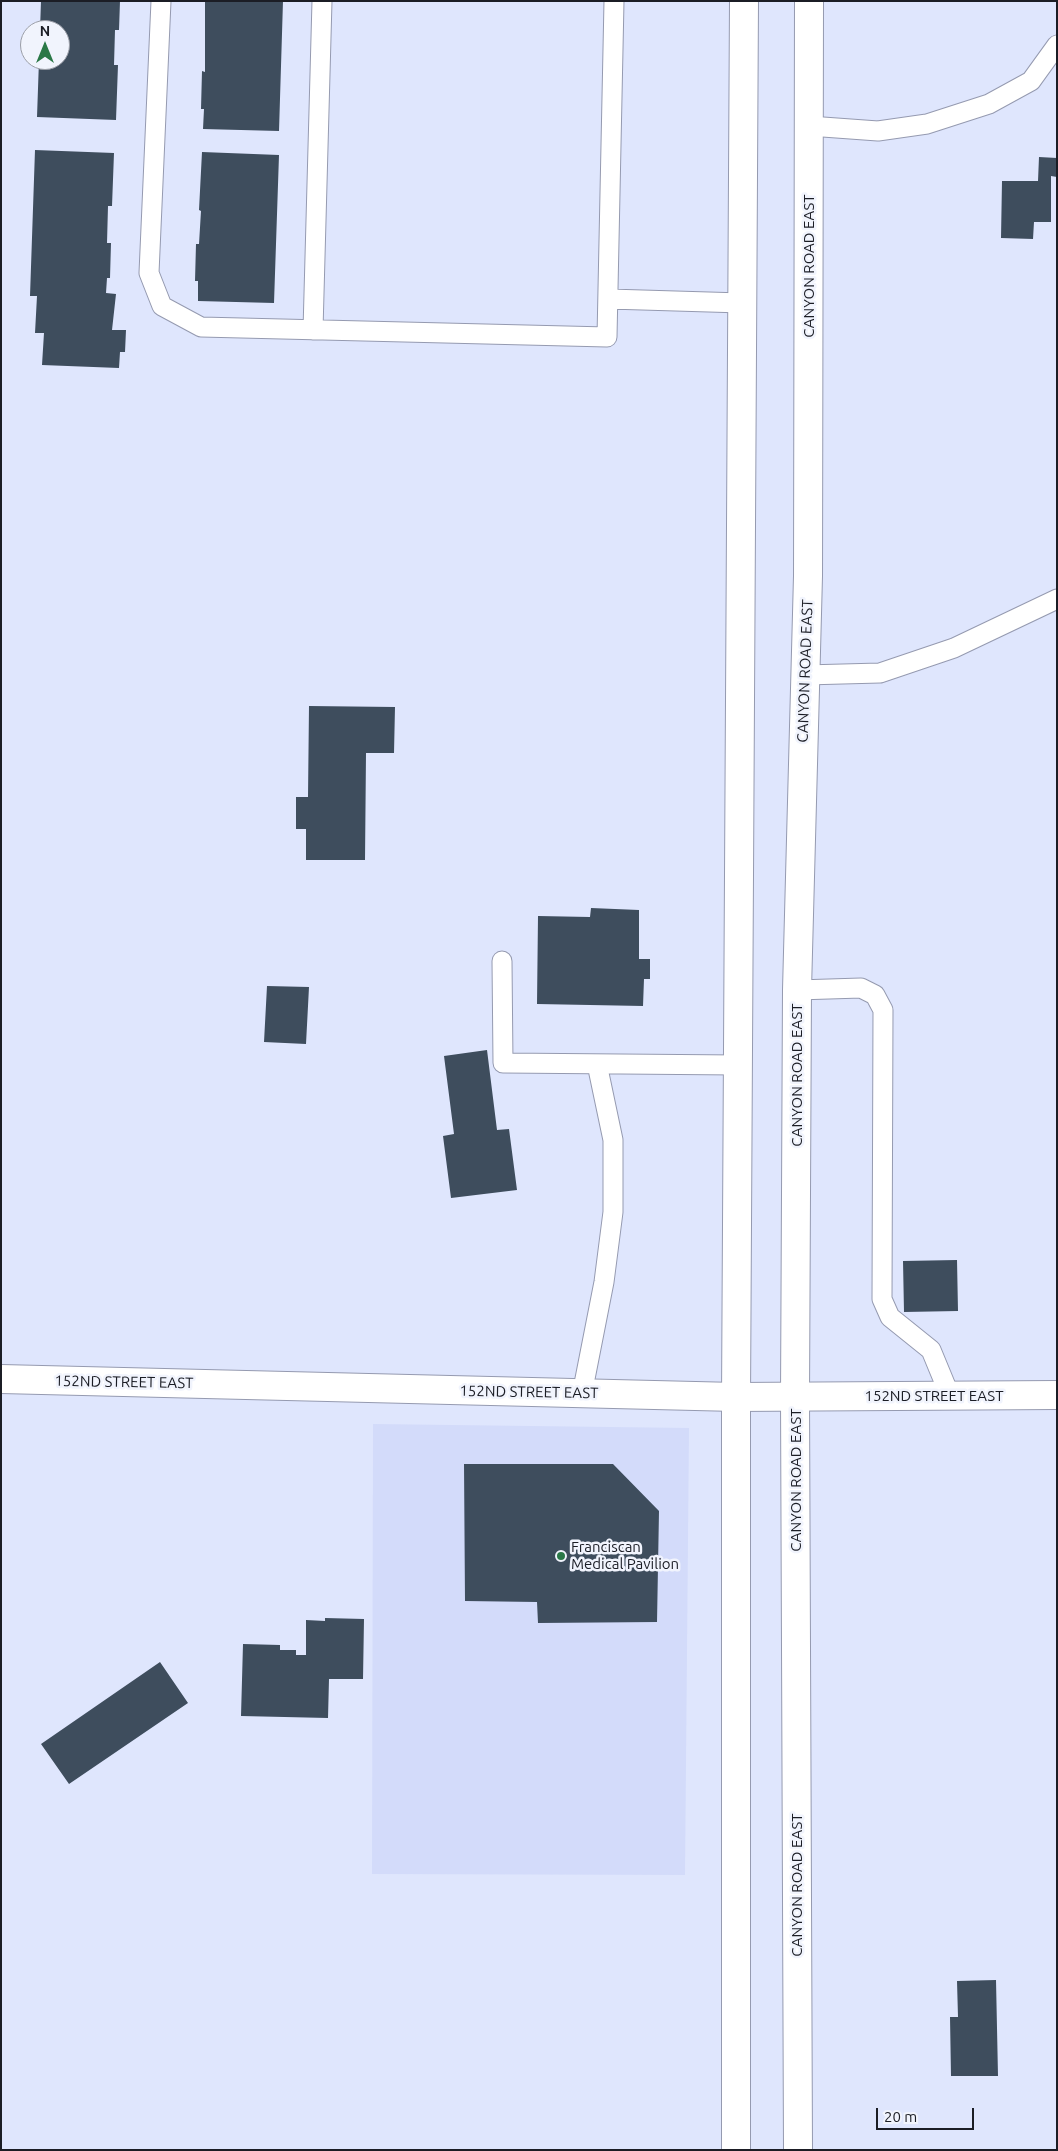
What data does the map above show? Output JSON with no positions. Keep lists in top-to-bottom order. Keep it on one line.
{"streets":{"main road":["CANYON ROAD EAST","152ND STREET EAST"]},"crossings":[["CANYON ROAD EAST","152ND STREET EAST"]],"places":["Franciscan Medical Pavilion"],"scale_bar":"20 m","north":"top"}
